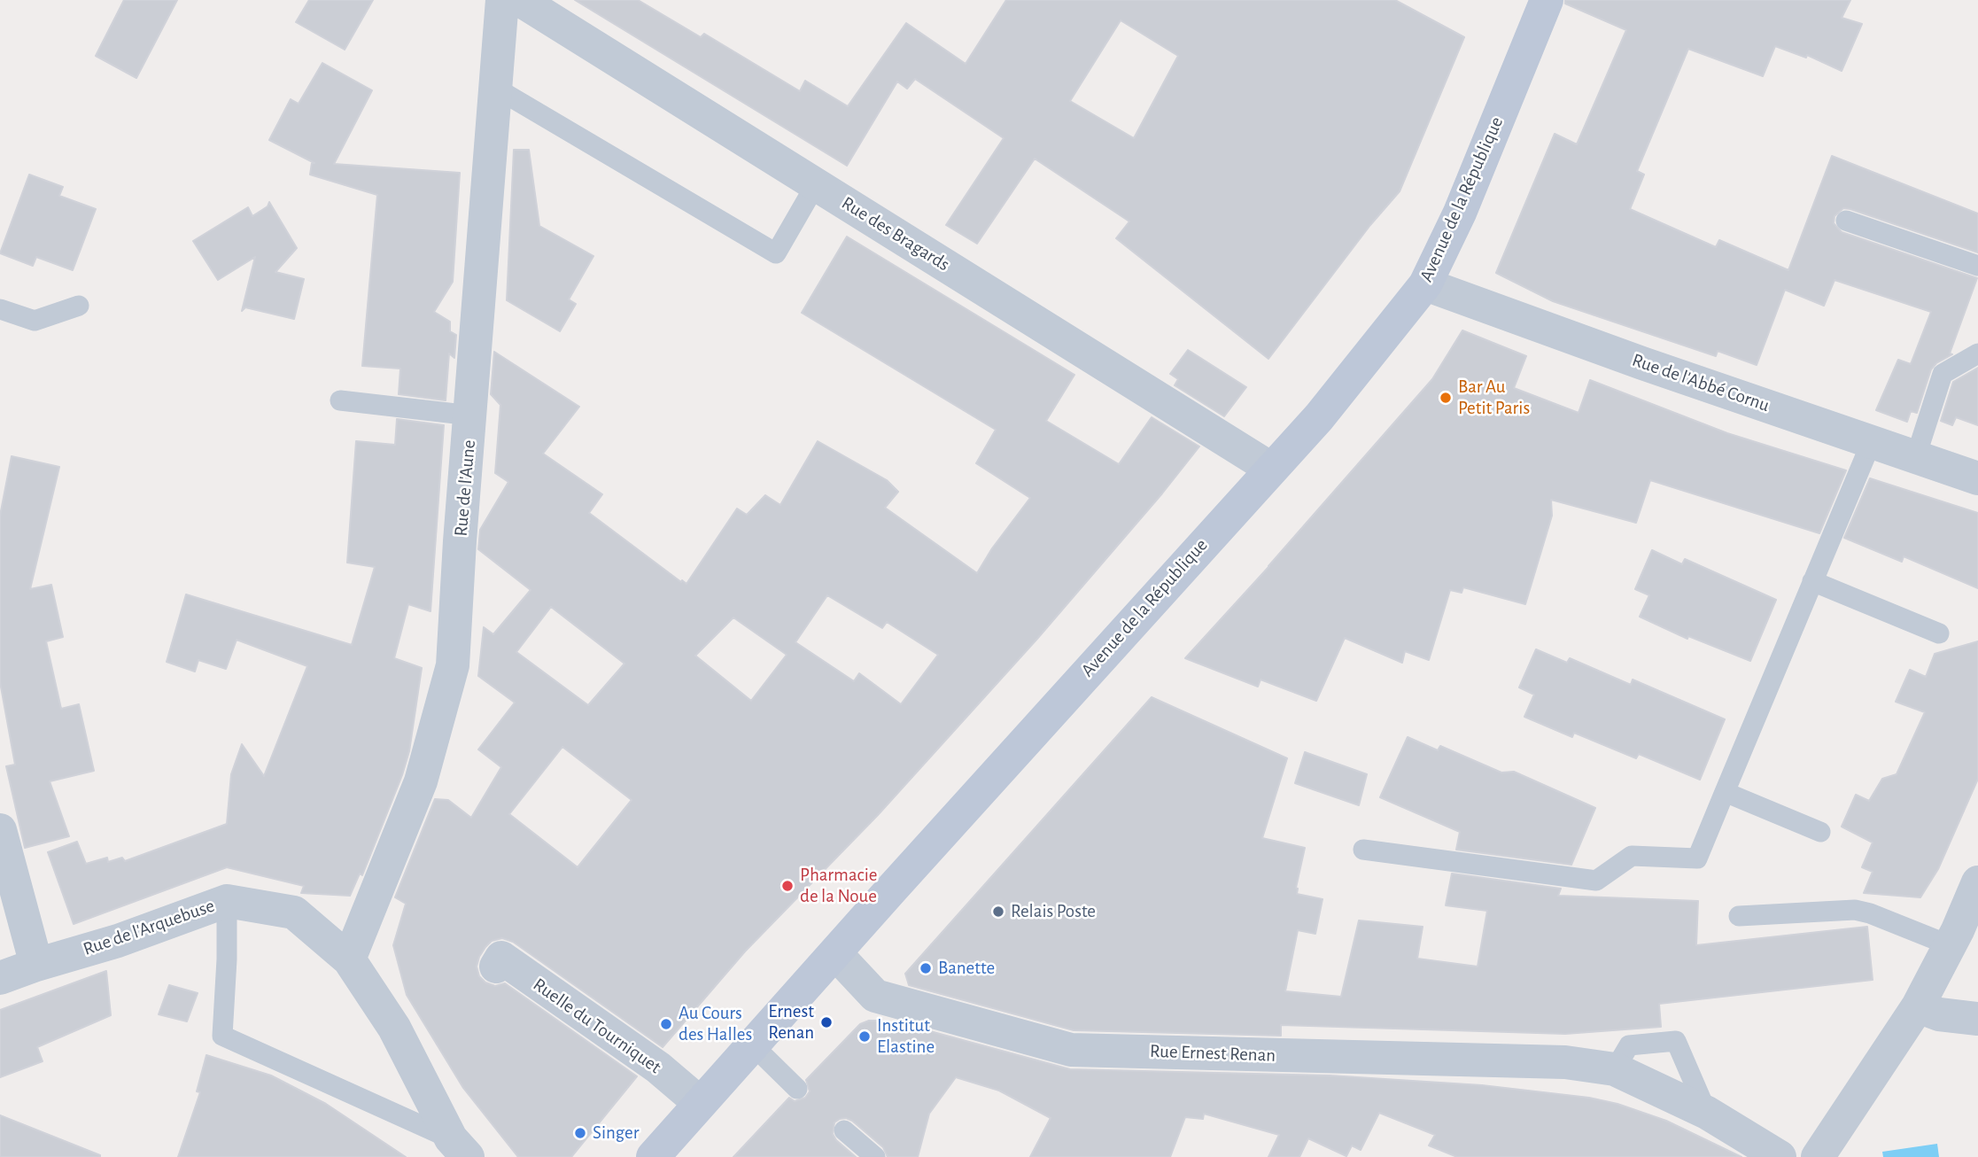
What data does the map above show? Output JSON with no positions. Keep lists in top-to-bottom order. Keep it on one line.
{"streets":{"main road":["Avenue de la République"],"street":["Rue des Bragards","Rue de l'Abbé Cornu","Rue de l'Aune","Rue de l'Arquebuse","Ruelle du Tourniquet","Rue Ernest Renan"]},"crossings":[["Avenue de la République","Rue des Bragards"],["Avenue de la République","Rue de l'Abbé Cornu"],["Avenue de la République","Ruelle du Tourniquet"],["Avenue de la République","Rue Ernest Renan"],["Rue de l'Aune","Rue de l'Arquebuse"]],"places":["Bar Au Petit Paris","Pharmacie de la Noue","Relais Poste","Banette","Ernest Renan","Au Cours des Halles","Institut Elastine","Singer"]}
